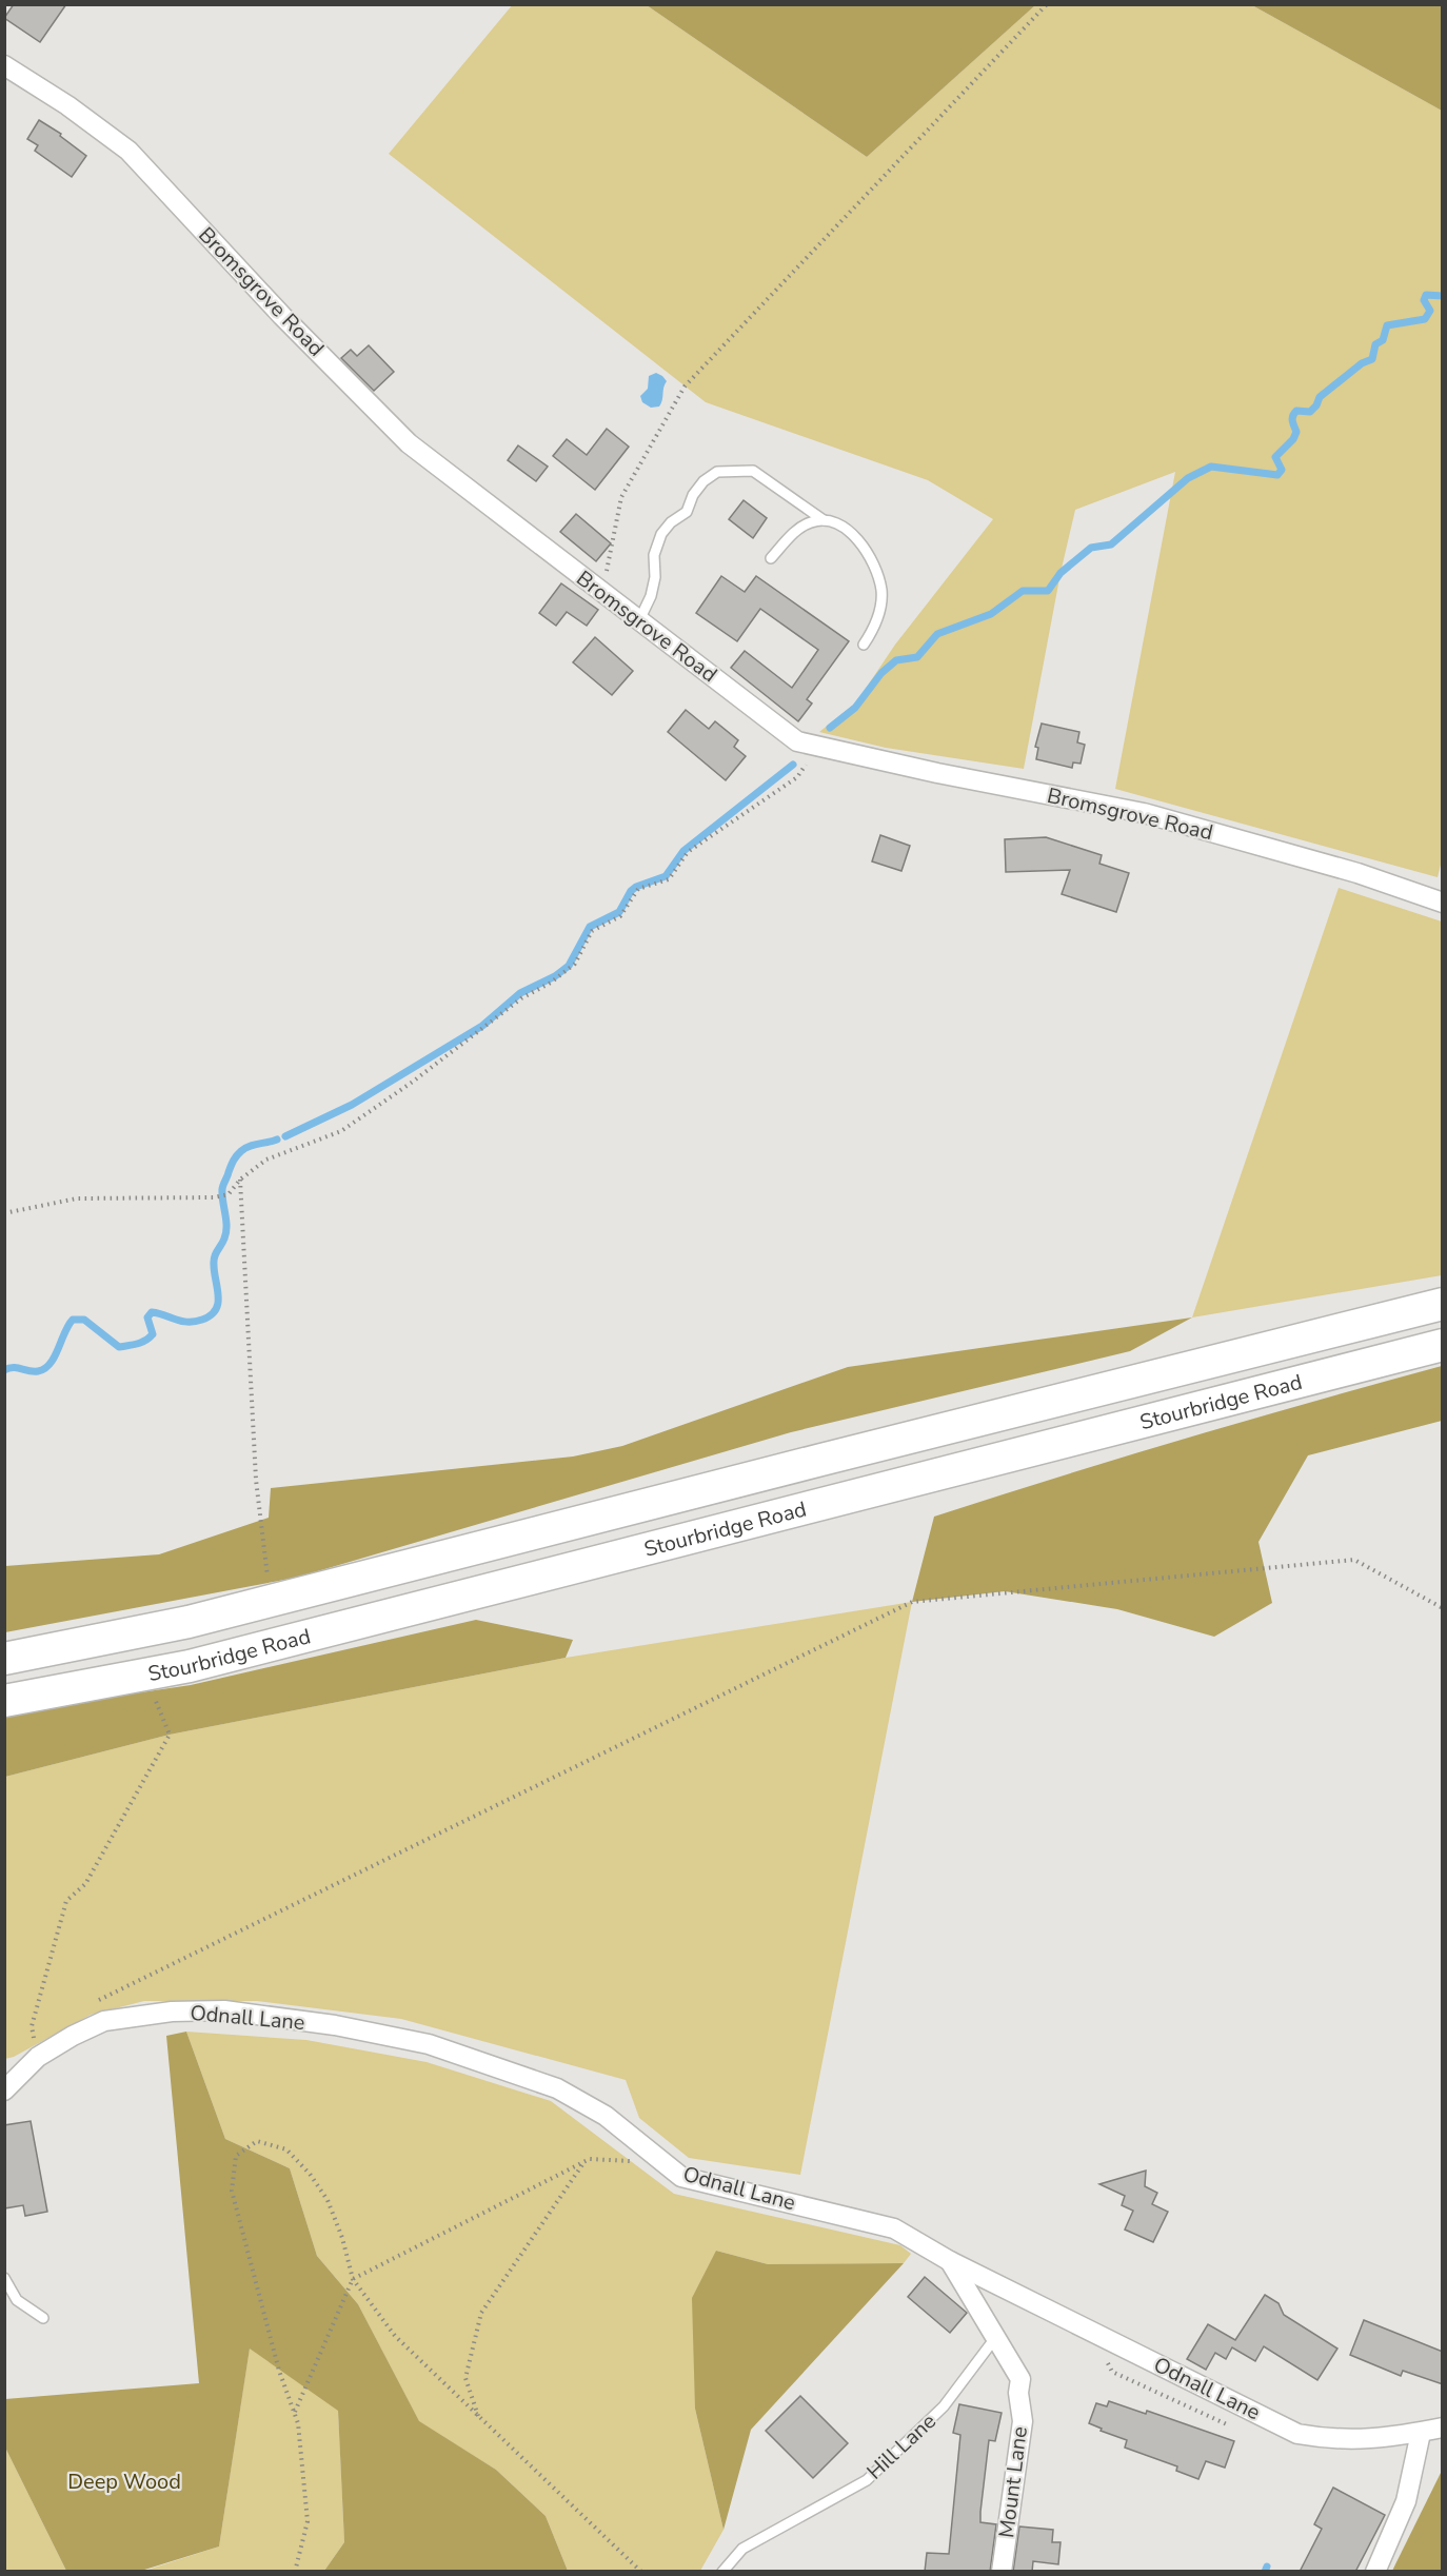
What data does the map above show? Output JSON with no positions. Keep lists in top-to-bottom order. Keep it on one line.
{"streets":{"highway":["Stourbridge Road"],"street":["Bromsgrove Road","Odnall Lane","Mount Lane"],"lane":["Hill Lane"]},"crossings":[["Odnall Lane","Mount Lane"],["Hill Lane","Mount Lane"]],"parks":["Deep Wood"]}
